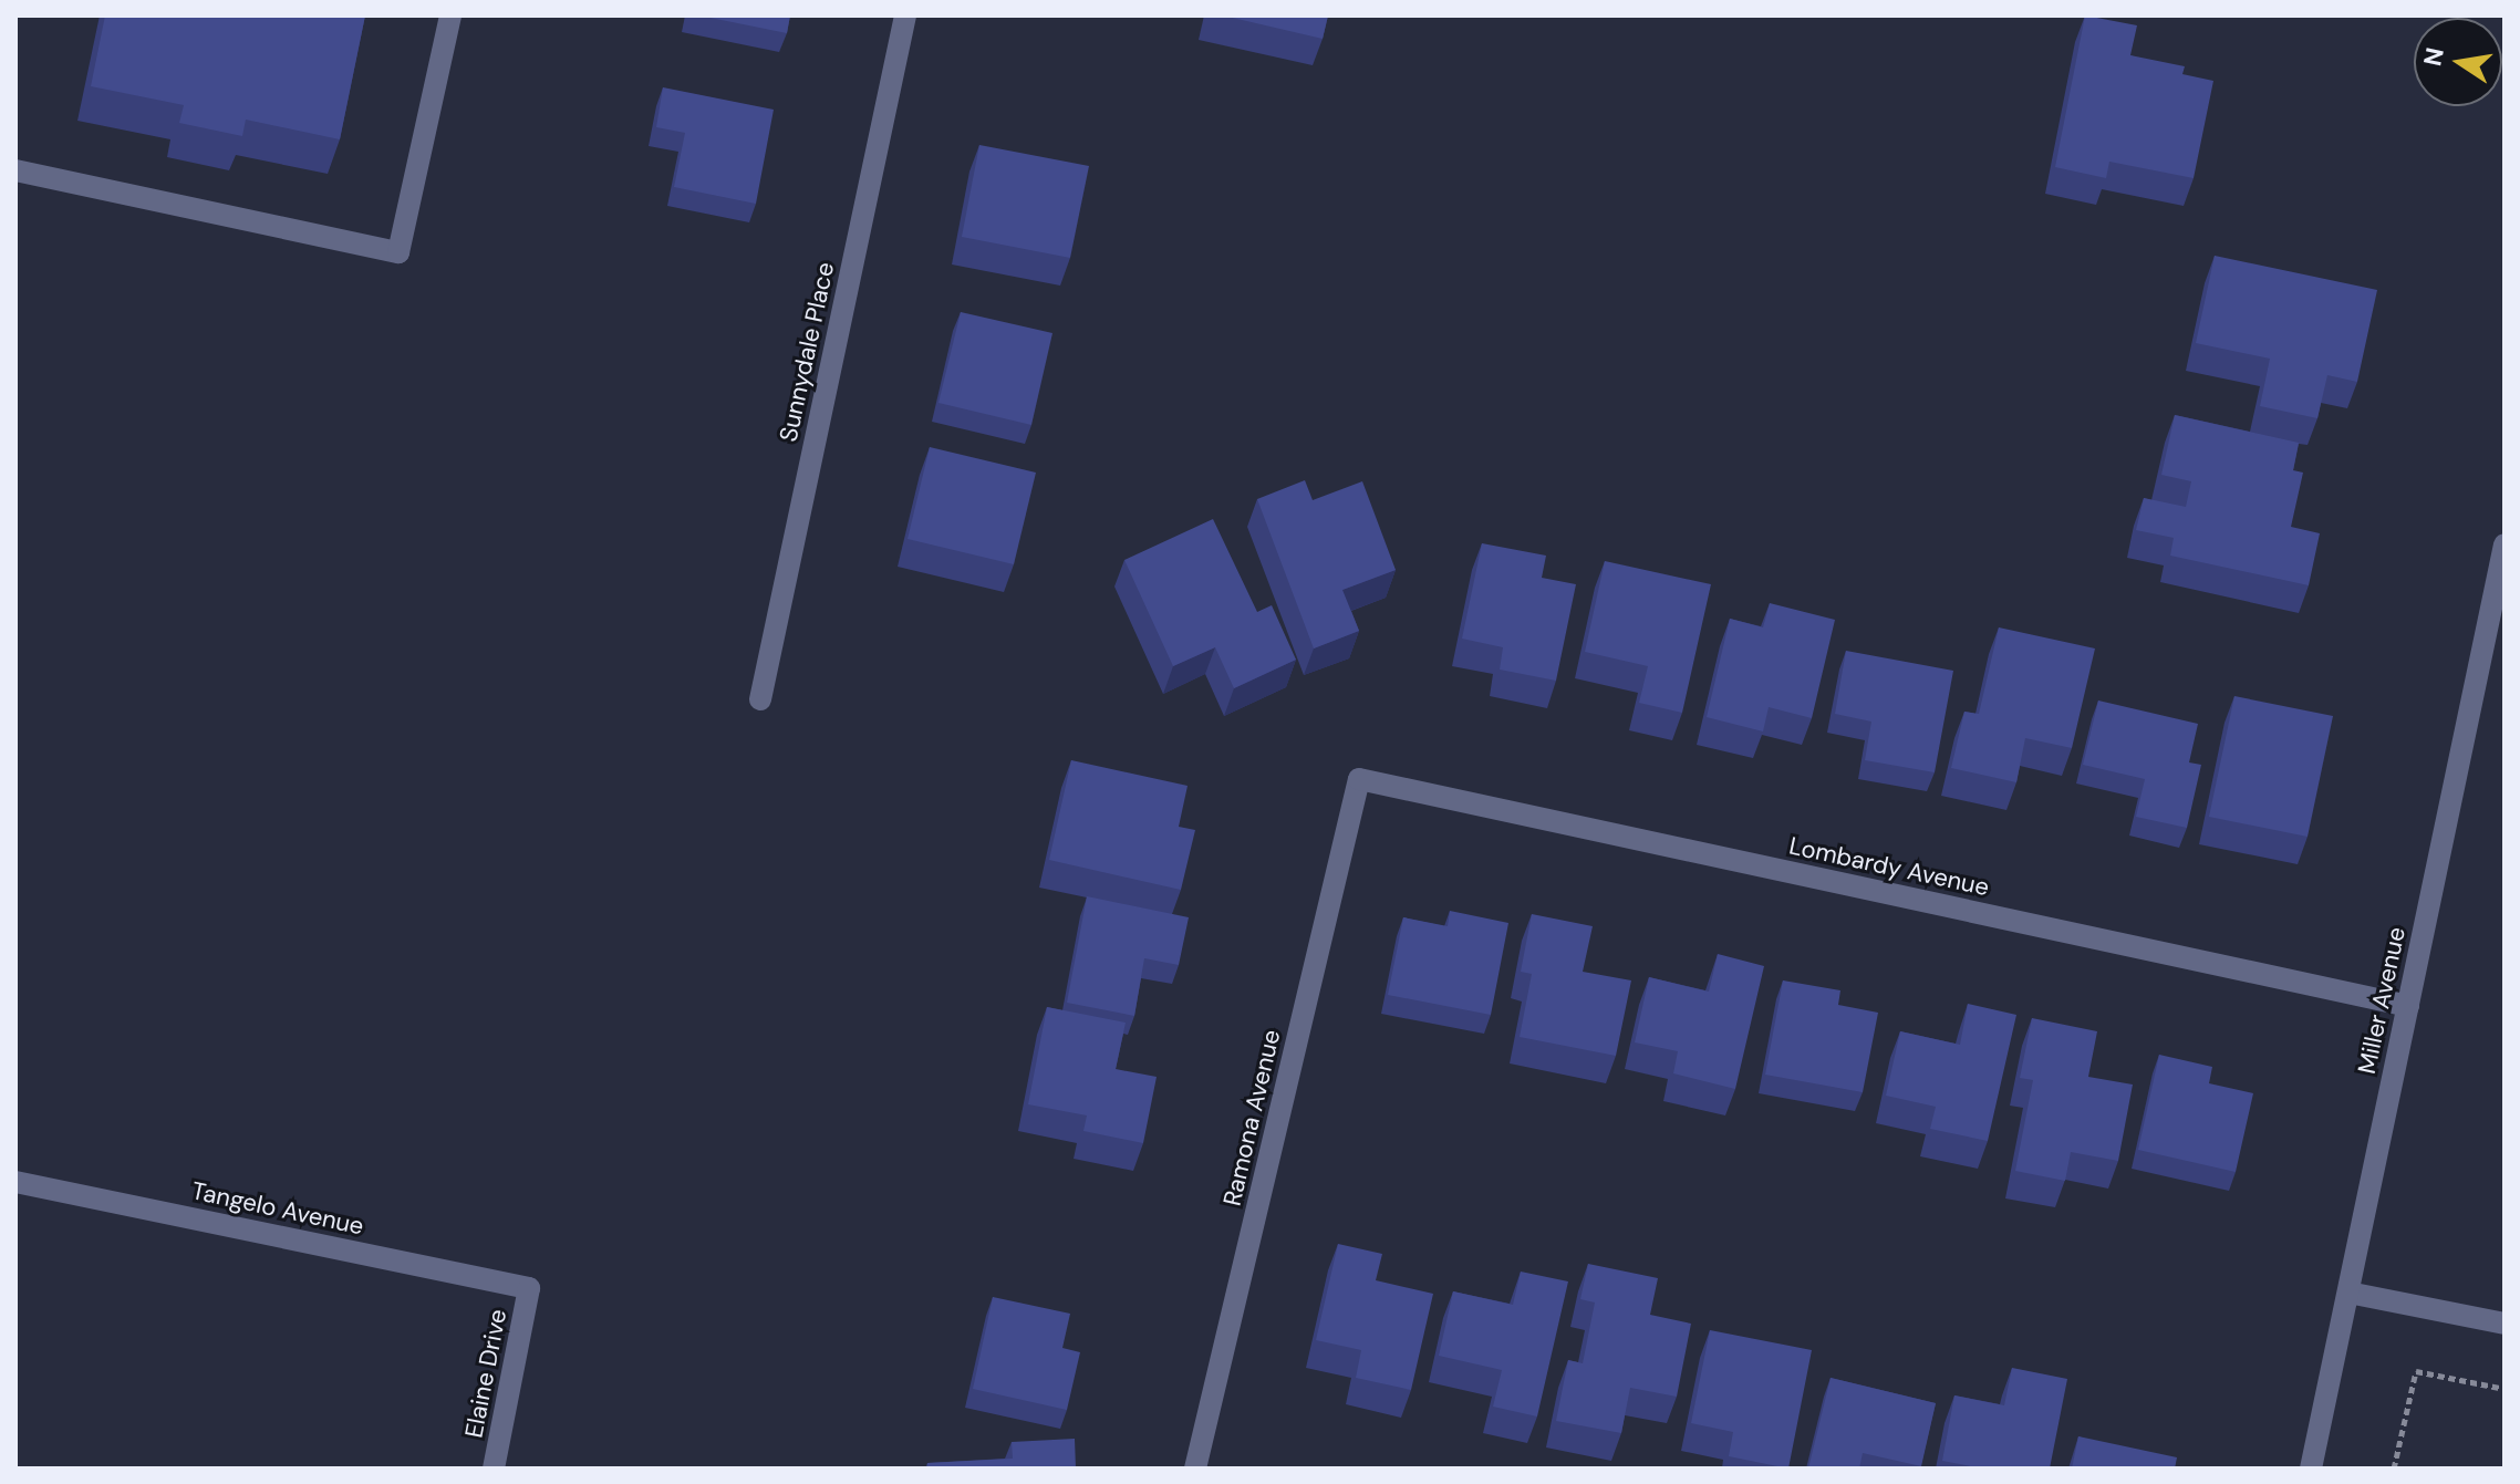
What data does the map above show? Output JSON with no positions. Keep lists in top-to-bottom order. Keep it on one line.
{"streets":{"street":["Sunnydale Place","Lombardy Avenue","Miller Avenue","Ramona Avenue","Tangelo Avenue","Elaine Drive"]},"crossings":[["Lombardy Avenue","Miller Avenue"],["Lombardy Avenue","Ramona Avenue"],["Tangelo Avenue","Elaine Drive"]],"north":"left"}
